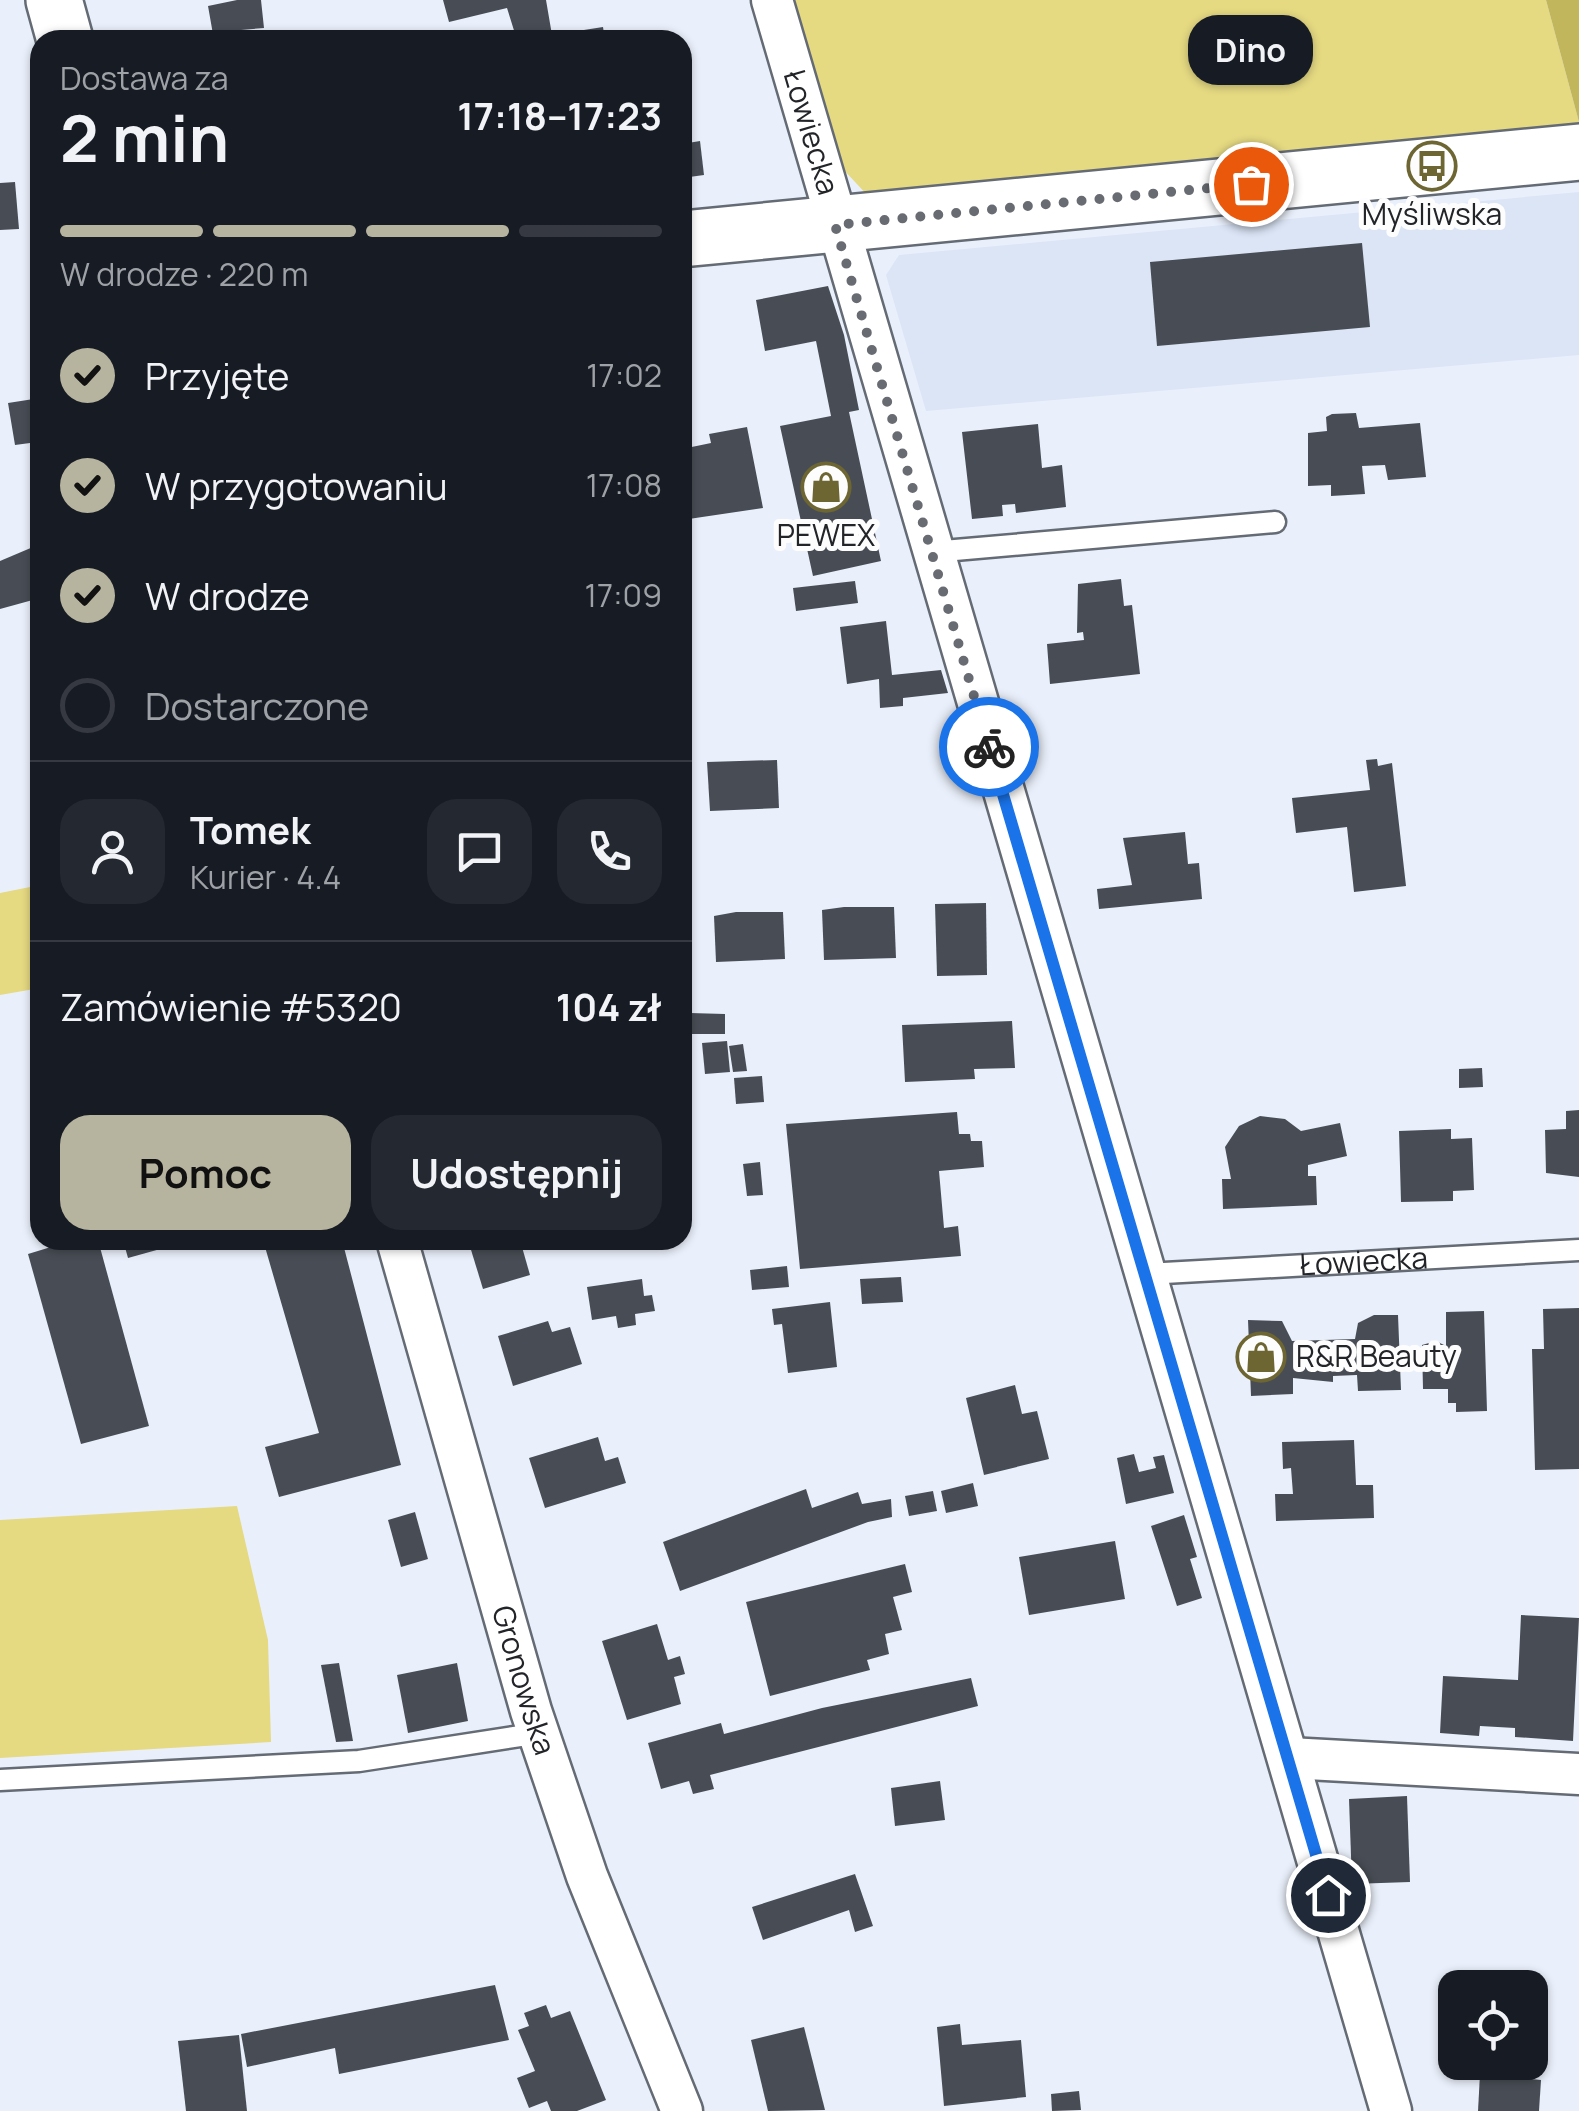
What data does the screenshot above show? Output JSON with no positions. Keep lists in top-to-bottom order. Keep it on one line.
{"streets":{"street":["Łowiecka","Gronowska"]},"places":{"bus stop":["Myśliwska"],"other":["Dino"],"shop":["PEWEX","R&R Beauty"]},"page":{"bubble":"Dino","heading":["2 min","Dostawa za","17:18–17:23"],"panel":["Tomek","Kurier · 4.4","Zamówienie #5320","104 zł"],"bar":"W drodze · 220 m","list":[["Przyjęte","17:02"],["W przygotowaniu","17:08"],["W drodze","17:09"],"Dostarczone"],"buttons":["Pomoc","Udostępnij"]}}
